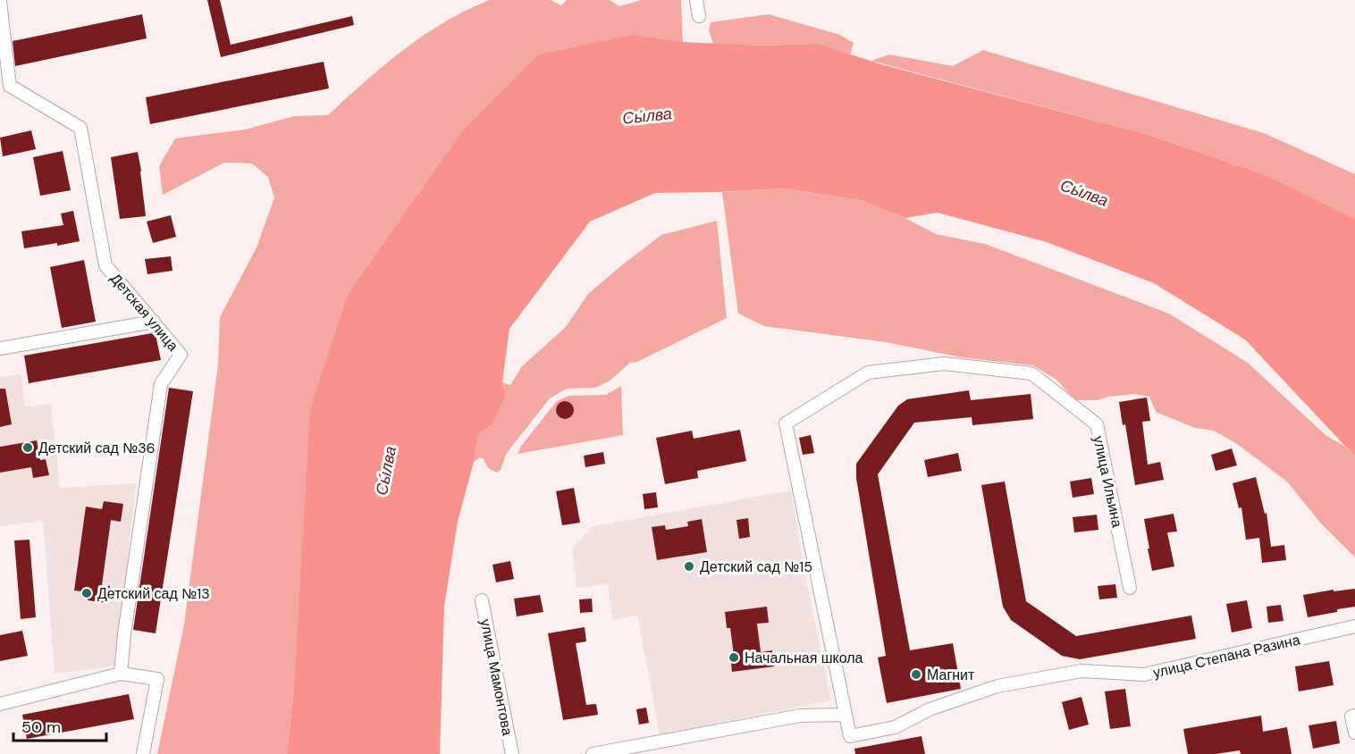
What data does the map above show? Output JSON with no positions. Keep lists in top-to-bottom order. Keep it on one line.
{"streets":{"street":["Детская улица","улица Ильина","улица Степана Разина","улица Мамонтова"]},"crossings":[["улица Ильина","улица Степана Разина"]],"water":["Сы́лва"],"places":["Детский сад №36","Детский сад №15","Детский сад №13","Начальная школа","Магнит"],"scale_bar":"50 m"}
